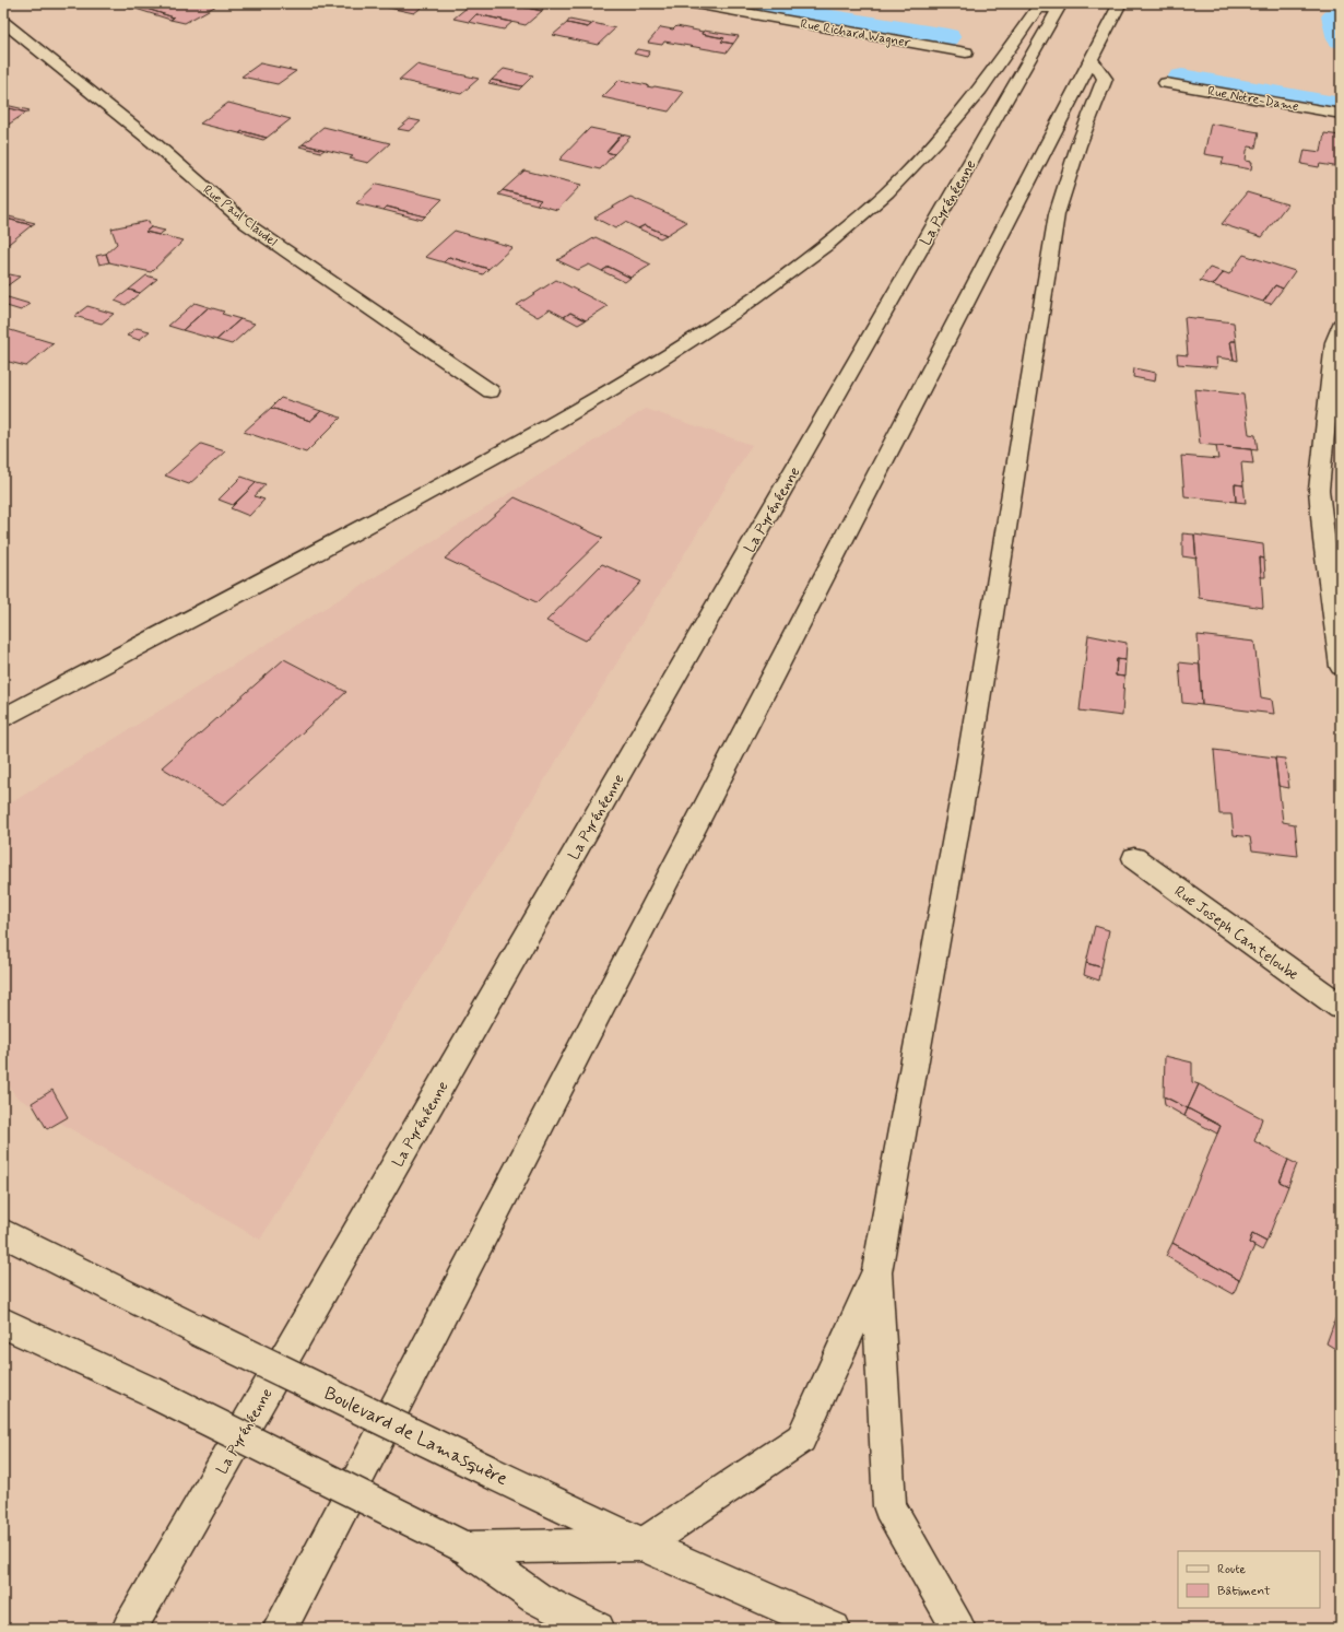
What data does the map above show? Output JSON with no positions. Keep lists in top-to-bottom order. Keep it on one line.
{"streets":{"main road":["Rue Richard Wagner","Rue Notre-Dame","La Pyrénéenne","Rue Paul Claudel","Rue Joseph Canteloube","Boulevard de Lamasquère"]},"legend":["Route","Bâtiment"]}
